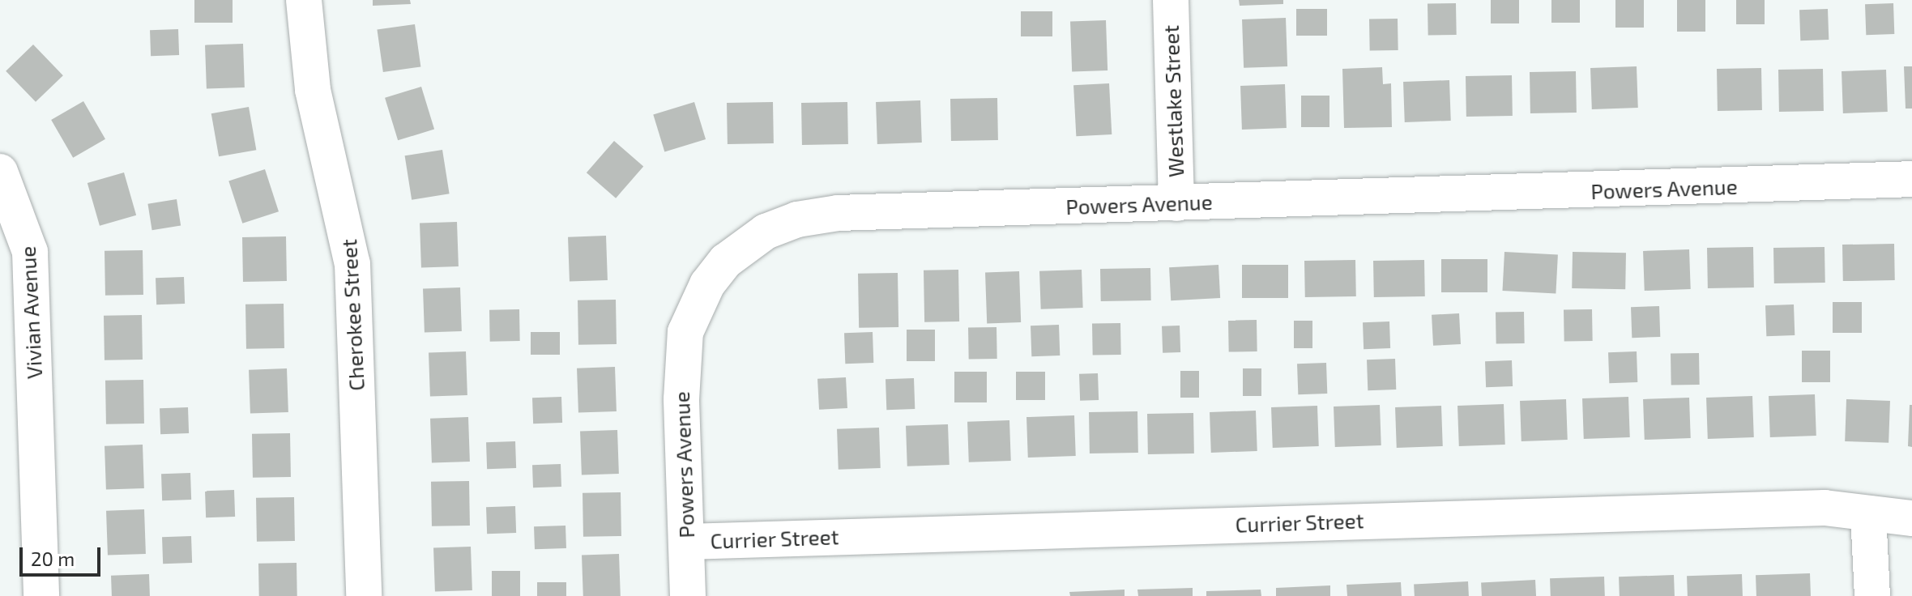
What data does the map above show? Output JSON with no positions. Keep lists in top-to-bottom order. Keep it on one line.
{"streets":{"street":["Westlake Street","Powers Avenue","Vivian Avenue","Cherokee Street","Currier Street"]},"crossings":[["Westlake Street","Powers Avenue"],["Powers Avenue","Currier Street"]],"scale_bar":"20 m"}
